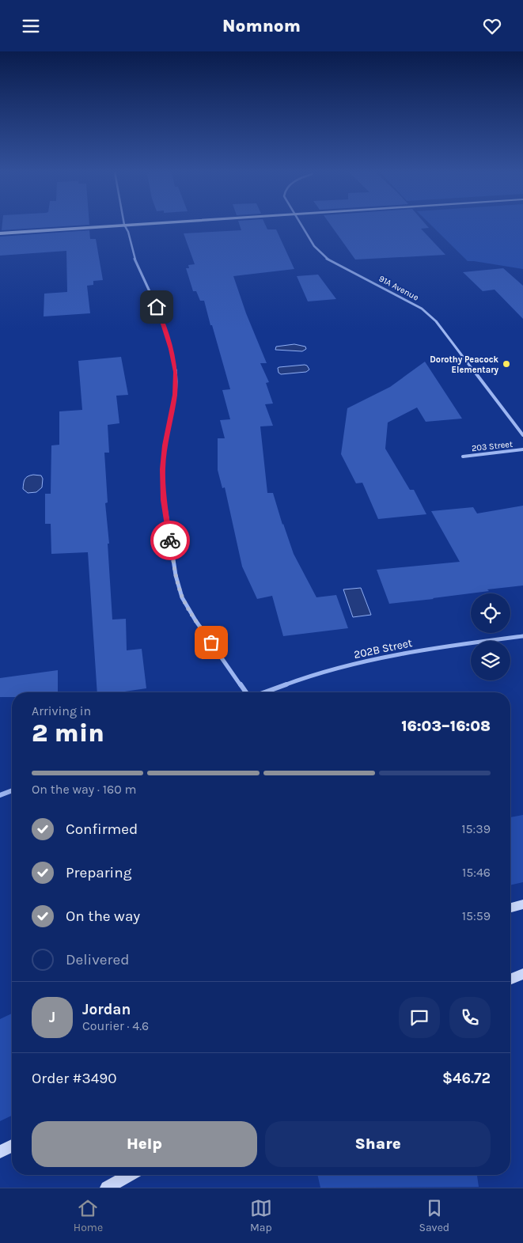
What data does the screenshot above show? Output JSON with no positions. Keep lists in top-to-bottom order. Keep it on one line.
{"streets":{"street":["91A Avenue","203 Street","202B Street"]},"places":["Dorothy Peacock Elementary"],"page":{"header":"Nomnom","heading":["2 min","Arriving in","16:03–16:08"],"panel":["Jordan","Courier · 4.6","Order #3490","$46.72"],"bar":"On the way · 160 m","list":[["Confirmed","15:39"],["Preparing","15:46"],["On the way","15:59"],"Delivered"],"round":"J","buttons":["Help","Share"],"tabs":["Home","Map","Saved"]}}
